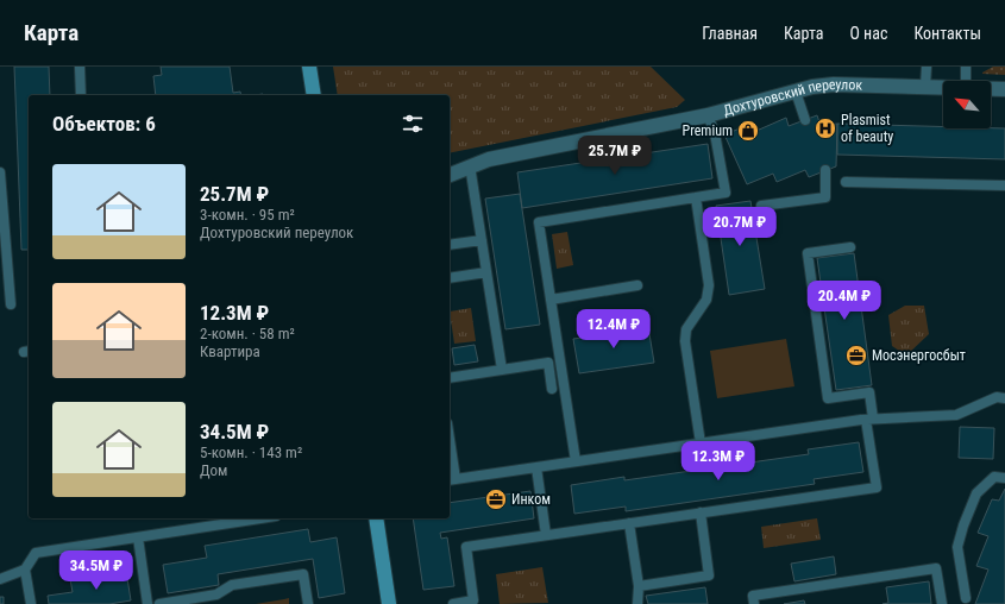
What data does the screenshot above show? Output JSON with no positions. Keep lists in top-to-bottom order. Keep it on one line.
{"streets":{"street":["Дохтуровский переулок"]},"places":{"hospital":["Plasmist of beauty"],"shop":["Premium"],"office":["Мосэнергосбыт","Инком"]},"north":"top left","page":{"header":"Карта","nav":["Главная","Карта","О нас","Контакты"],"heading":"Объектов: 6","price":["25.7M ₽","20.7M ₽","20.4M ₽","12.4M ₽","12.3M ₽","34.5M ₽"],"list":[{"name":"25.7M ₽","note":"3-комн. · 95 m² · Дохтуровский переулок"},{"name":"12.3M ₽","note":"2-комн. · 58 m² · Квартира"},{"name":"34.5M ₽","note":"5-комн. · 143 m² · Дом"}]}}
